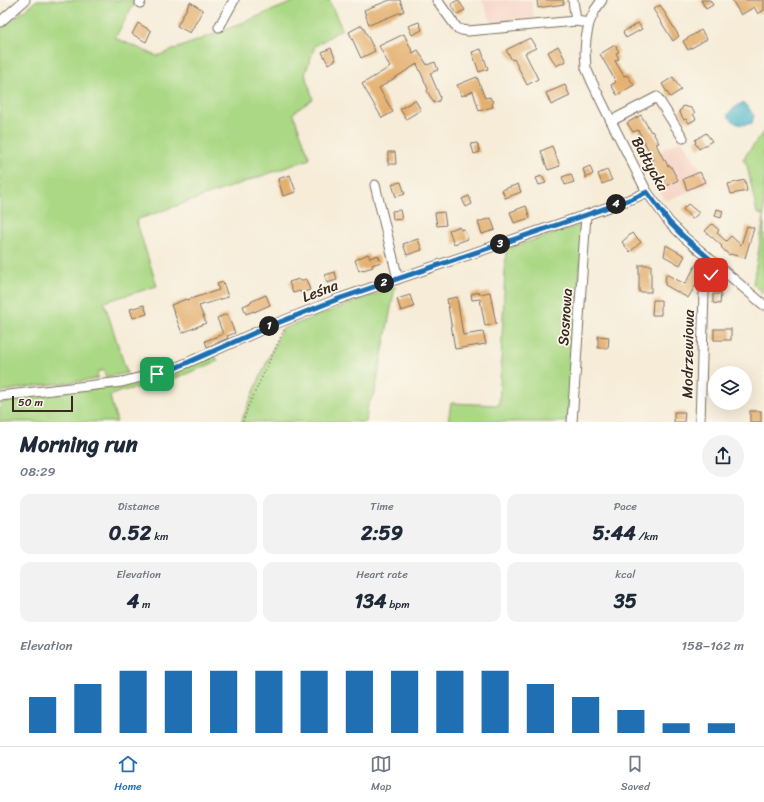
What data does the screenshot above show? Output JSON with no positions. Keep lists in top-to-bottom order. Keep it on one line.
{"streets":{"street":["Bałtycka","Leśna","Sosnowa","Modrzewiowa"]},"crossings":[["Bałtycka","Leśna"],["Bałtycka","Modrzewiowa"],["Leśna","Sosnowa"]],"scale_bar":"50 m","page":{"pins":["4","3","2","1"],"scale":"50 m","heading":["Morning run","08:29"],"stats":[["Distance","0.52 km"],["Time","2:59"],["Pace","5:44 /km"],["Elevation","4 m"],["Heart rate","134 bpm"],["kcal","35"]],"chart":["Elevation","158–162 m"],"tabs":["Home","Map","Saved"]}}
